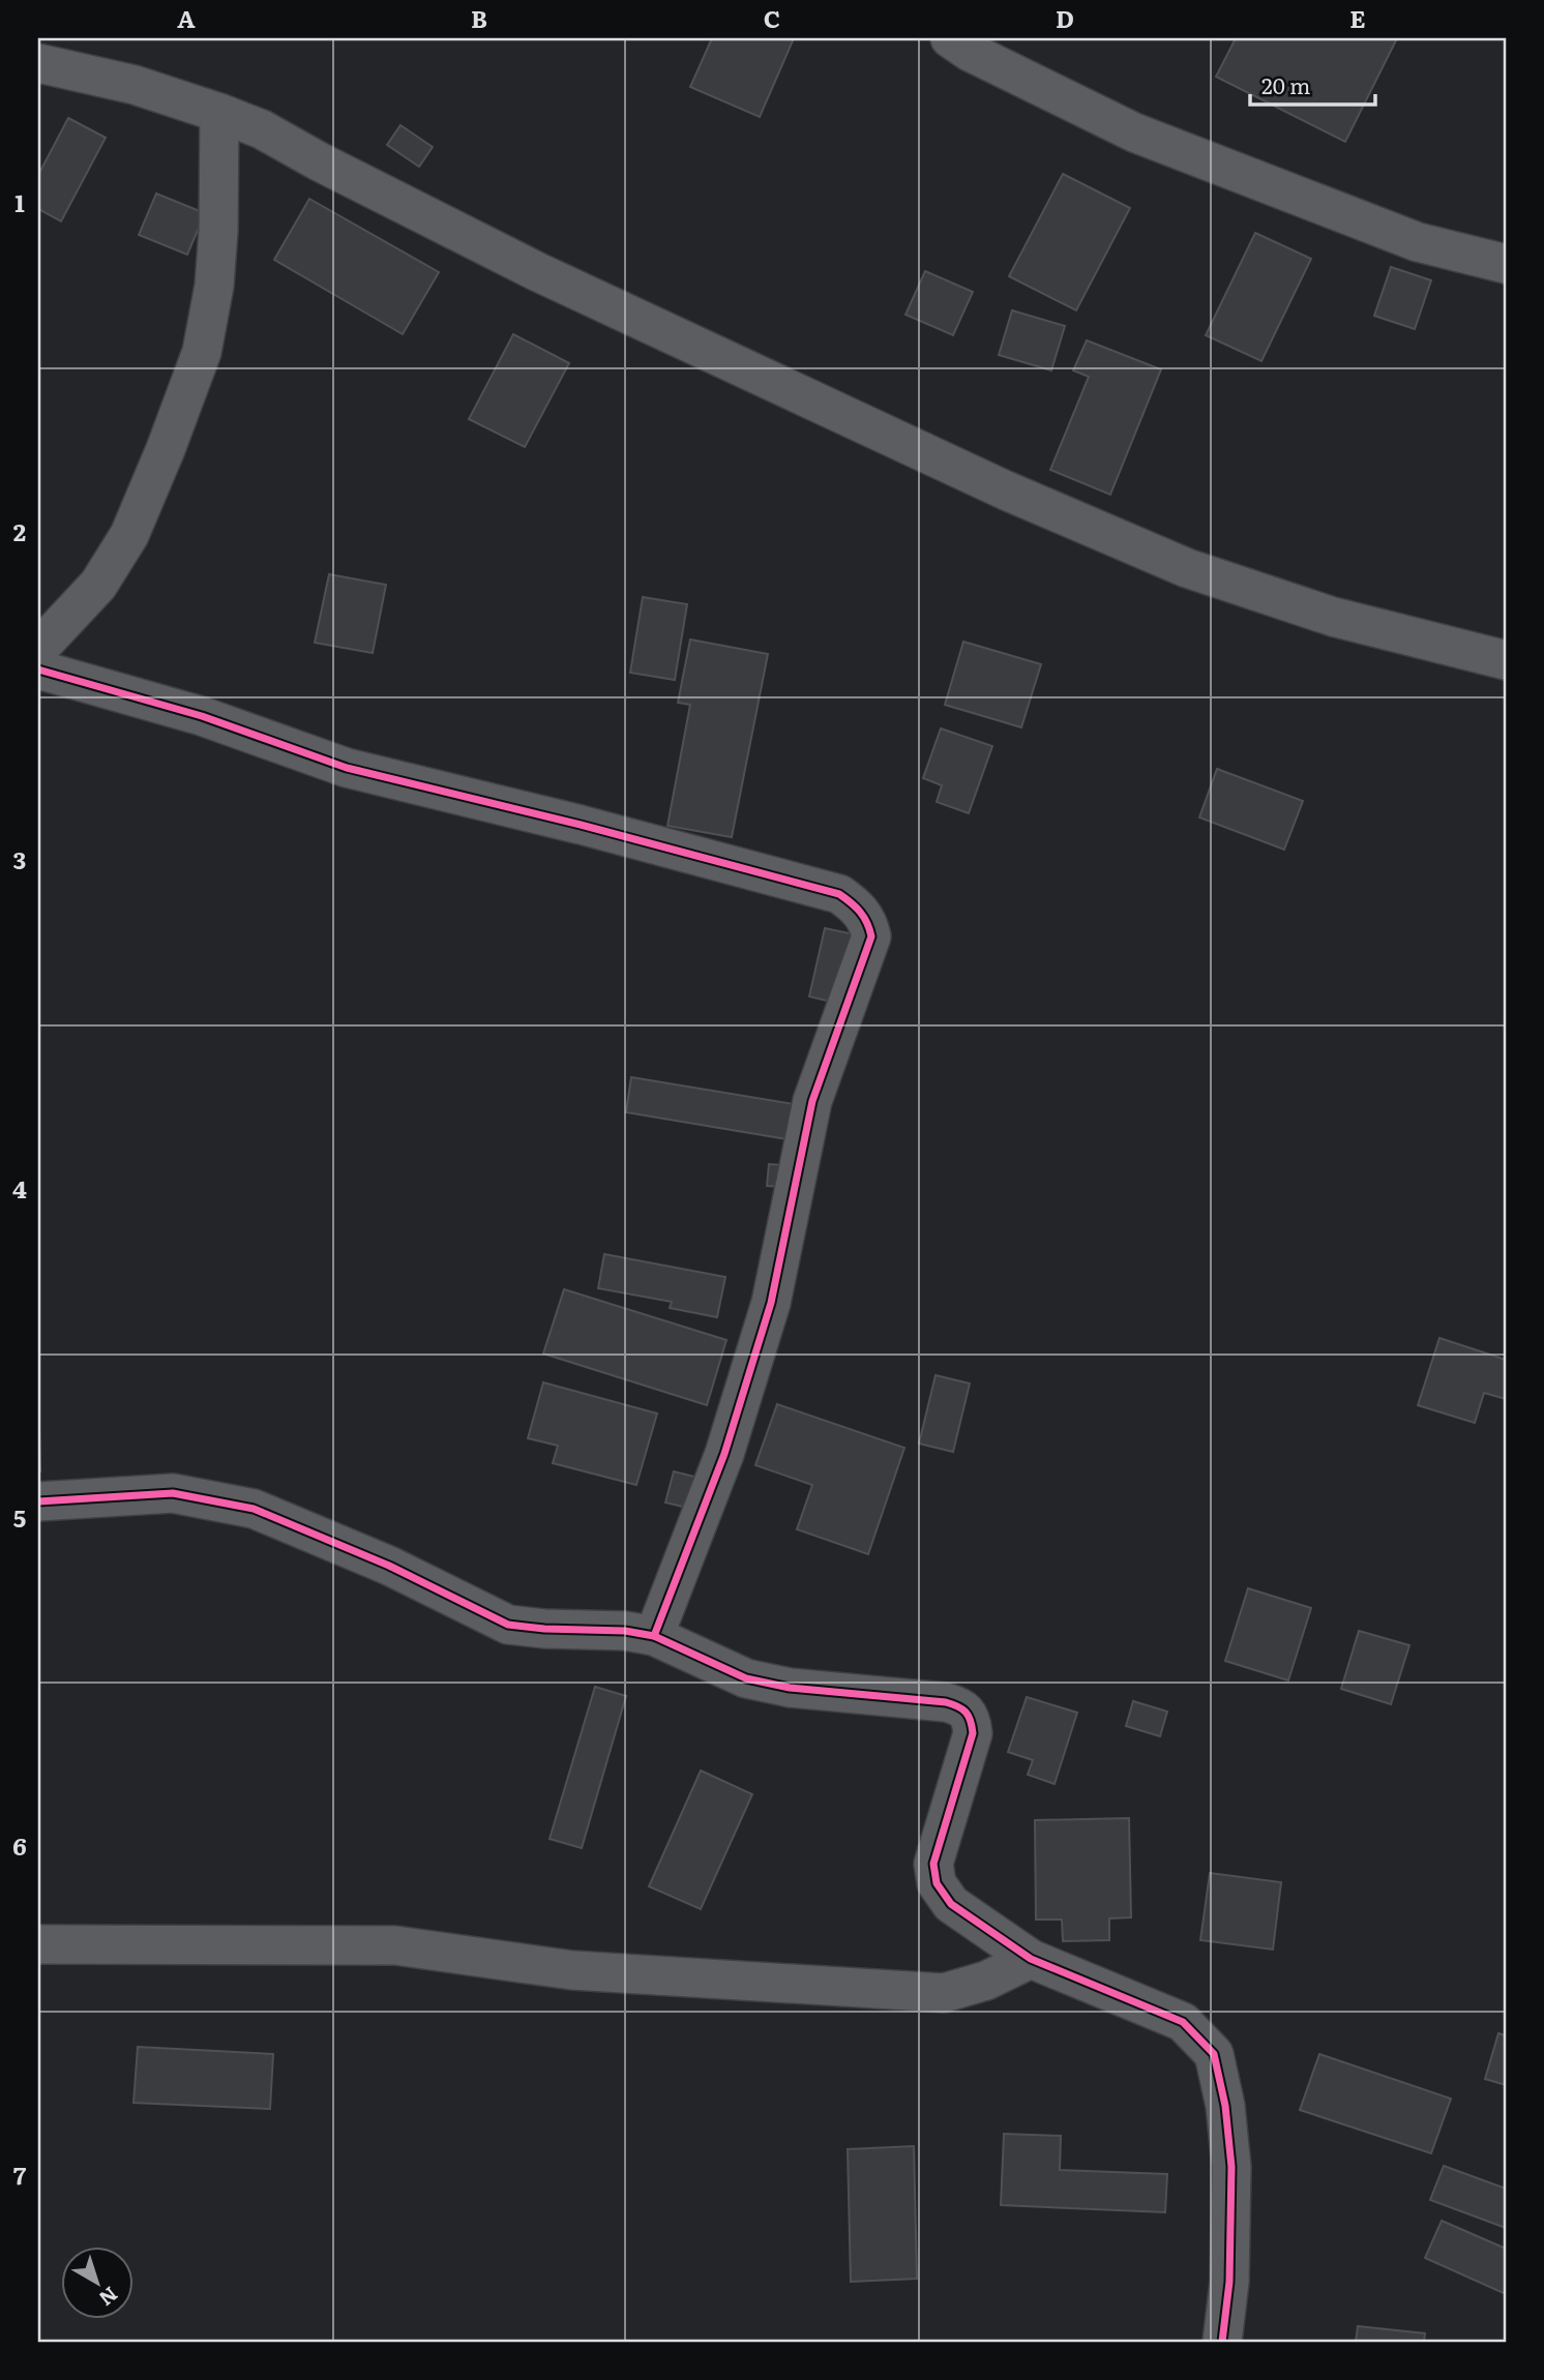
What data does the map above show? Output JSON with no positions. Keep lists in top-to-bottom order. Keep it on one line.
{"scale_bar":"20 m","north":"bottom right","grid":{"columns":["A","B","C","D","E"],"rows":["1","2","3","4","5","6","7"]}}
